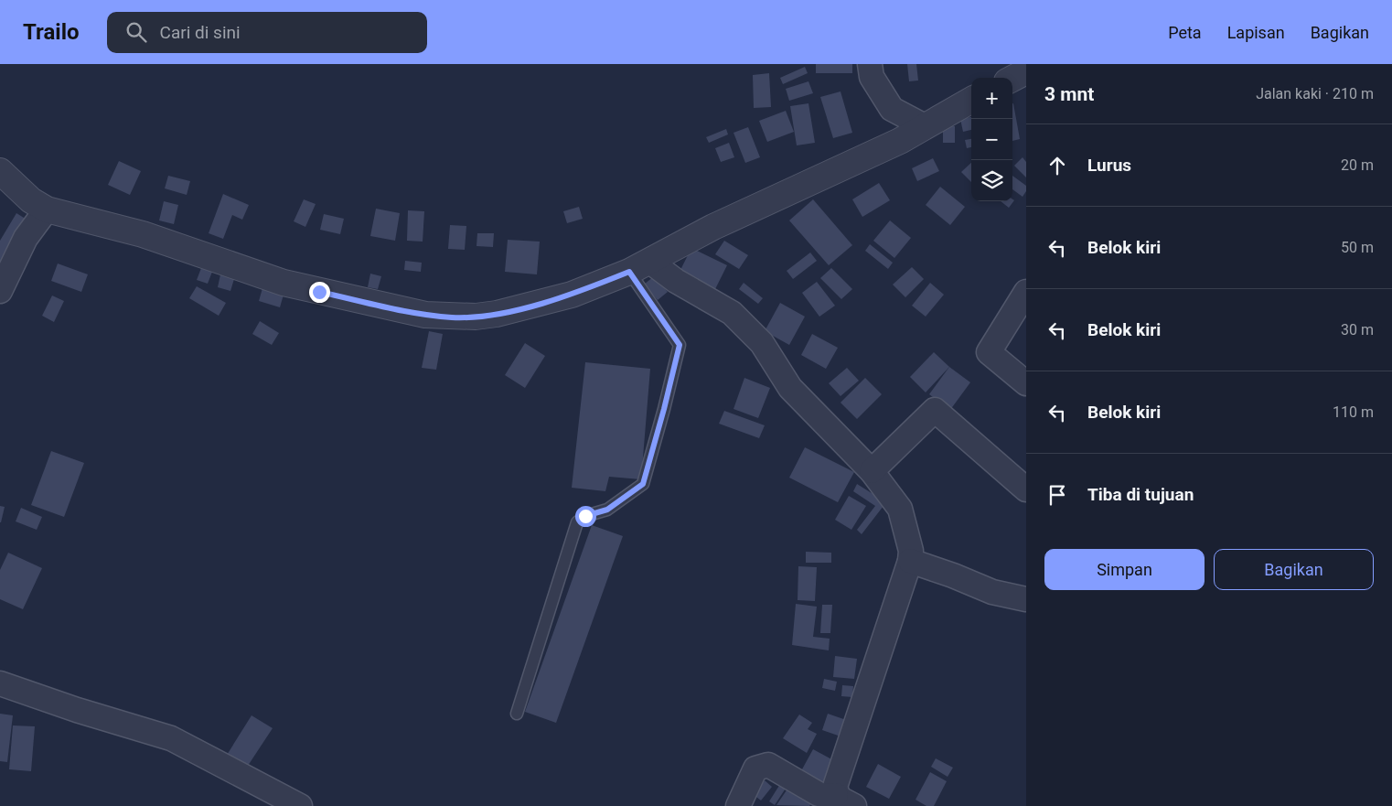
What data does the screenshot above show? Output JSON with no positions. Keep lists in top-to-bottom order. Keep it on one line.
{"page":{"header":"Trailo","search":"Cari di sini","nav":["Peta","Lapisan","Bagikan"],"heading":["3 mnt","Jalan kaki · 210 m"],"map_buttons":["+","−"],"list":[["Lurus","20 m"],["Belok kiri","50 m"],["Belok kiri","30 m"],["Belok kiri","110 m"],"Tiba di tujuan"],"buttons":["Simpan","Bagikan"]}}
